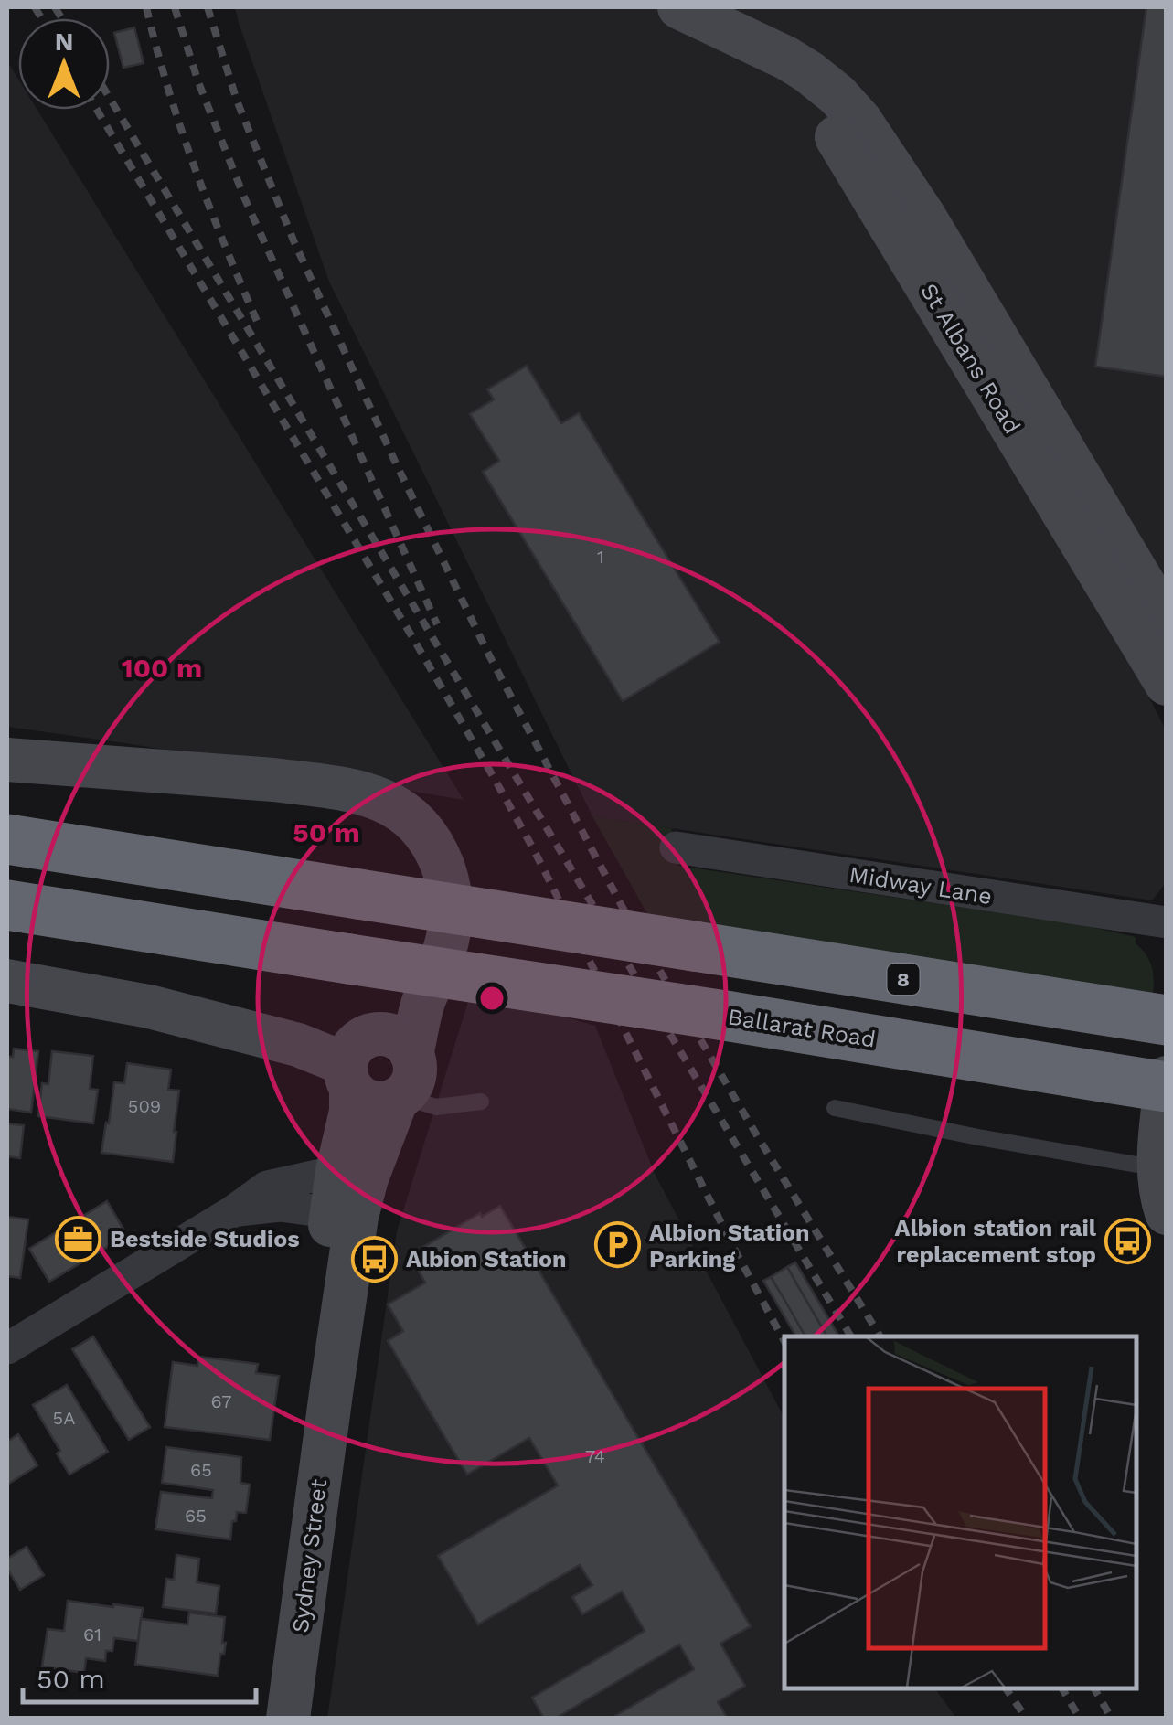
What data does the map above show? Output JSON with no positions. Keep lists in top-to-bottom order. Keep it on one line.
{"streets":{"highway":["8","Ballarat Road"],"street":["St Albans Road","Midway Lane","Sydney Street"]},"places":{"office":["Bestside Studios"],"bus stop":["Albion station rail replacement stop","Albion Station"],"parking":["Albion Station Parking"]},"house_numbers":["1","509","67","5A","74","65","65","61"],"scale_bar":"50 m","north":"top","rings":["100 m","50 m"]}
